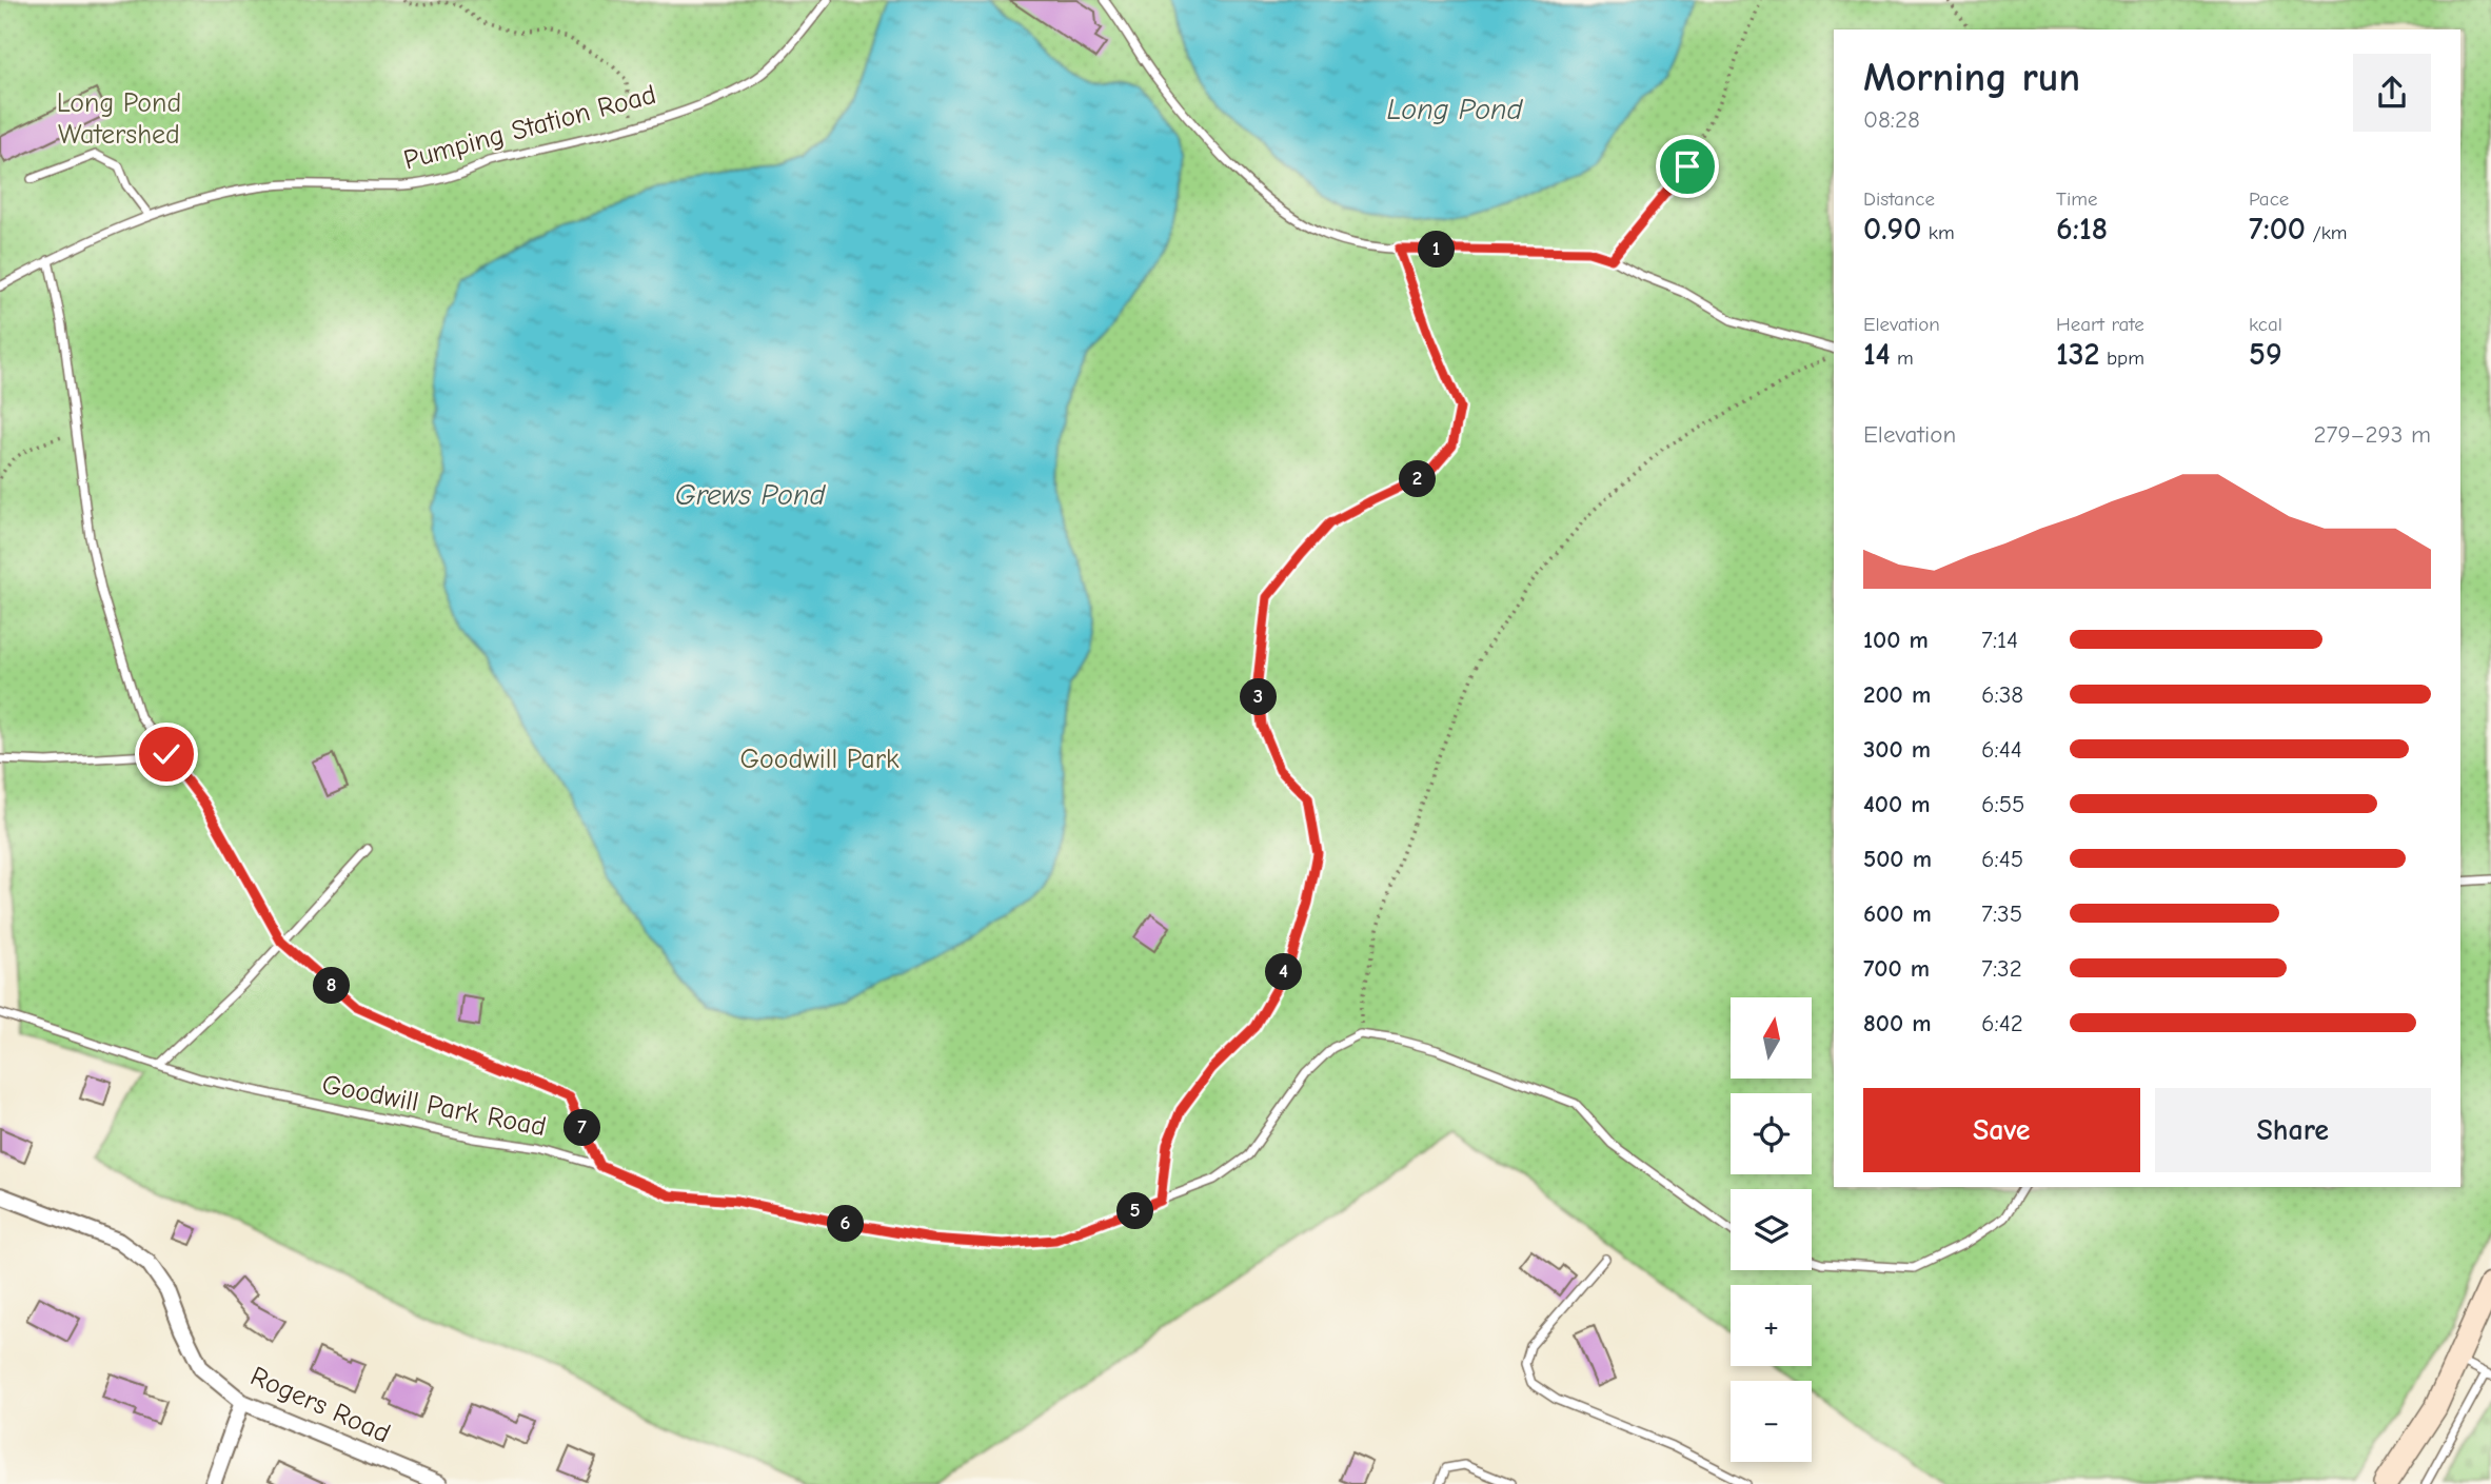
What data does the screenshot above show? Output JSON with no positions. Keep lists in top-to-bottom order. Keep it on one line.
{"streets":{"street":["Rogers Road"],"lane":["Pumping Station Road","Goodwill Park Road"]},"water":["Long Pond","Grews Pond"],"parks":["Long Pond Watershed","Goodwill Park"],"north":"top","page":{"heading":["Morning run","08:28"],"stats":[["Distance","0.90 km"],["Time","6:18"],["Pace","7:00 /km"],["Elevation","14 m"],["Heart rate","132 bpm"],["kcal","59"]],"pins":["1","2","3","4","8","7","5","6"],"chart":["Elevation","279–293 m"],"list":[{"name":"100 m","note":"7:14"},{"name":"200 m","note":"6:38"},{"name":"300 m","note":"6:44"},{"name":"400 m","note":"6:55"},{"name":"500 m","note":"6:45"},{"name":"600 m","note":"7:35"},{"name":"700 m","note":"7:32"},{"name":"800 m","note":"6:42"}],"map_buttons":["+","−"],"buttons":["Save","Share"]}}
